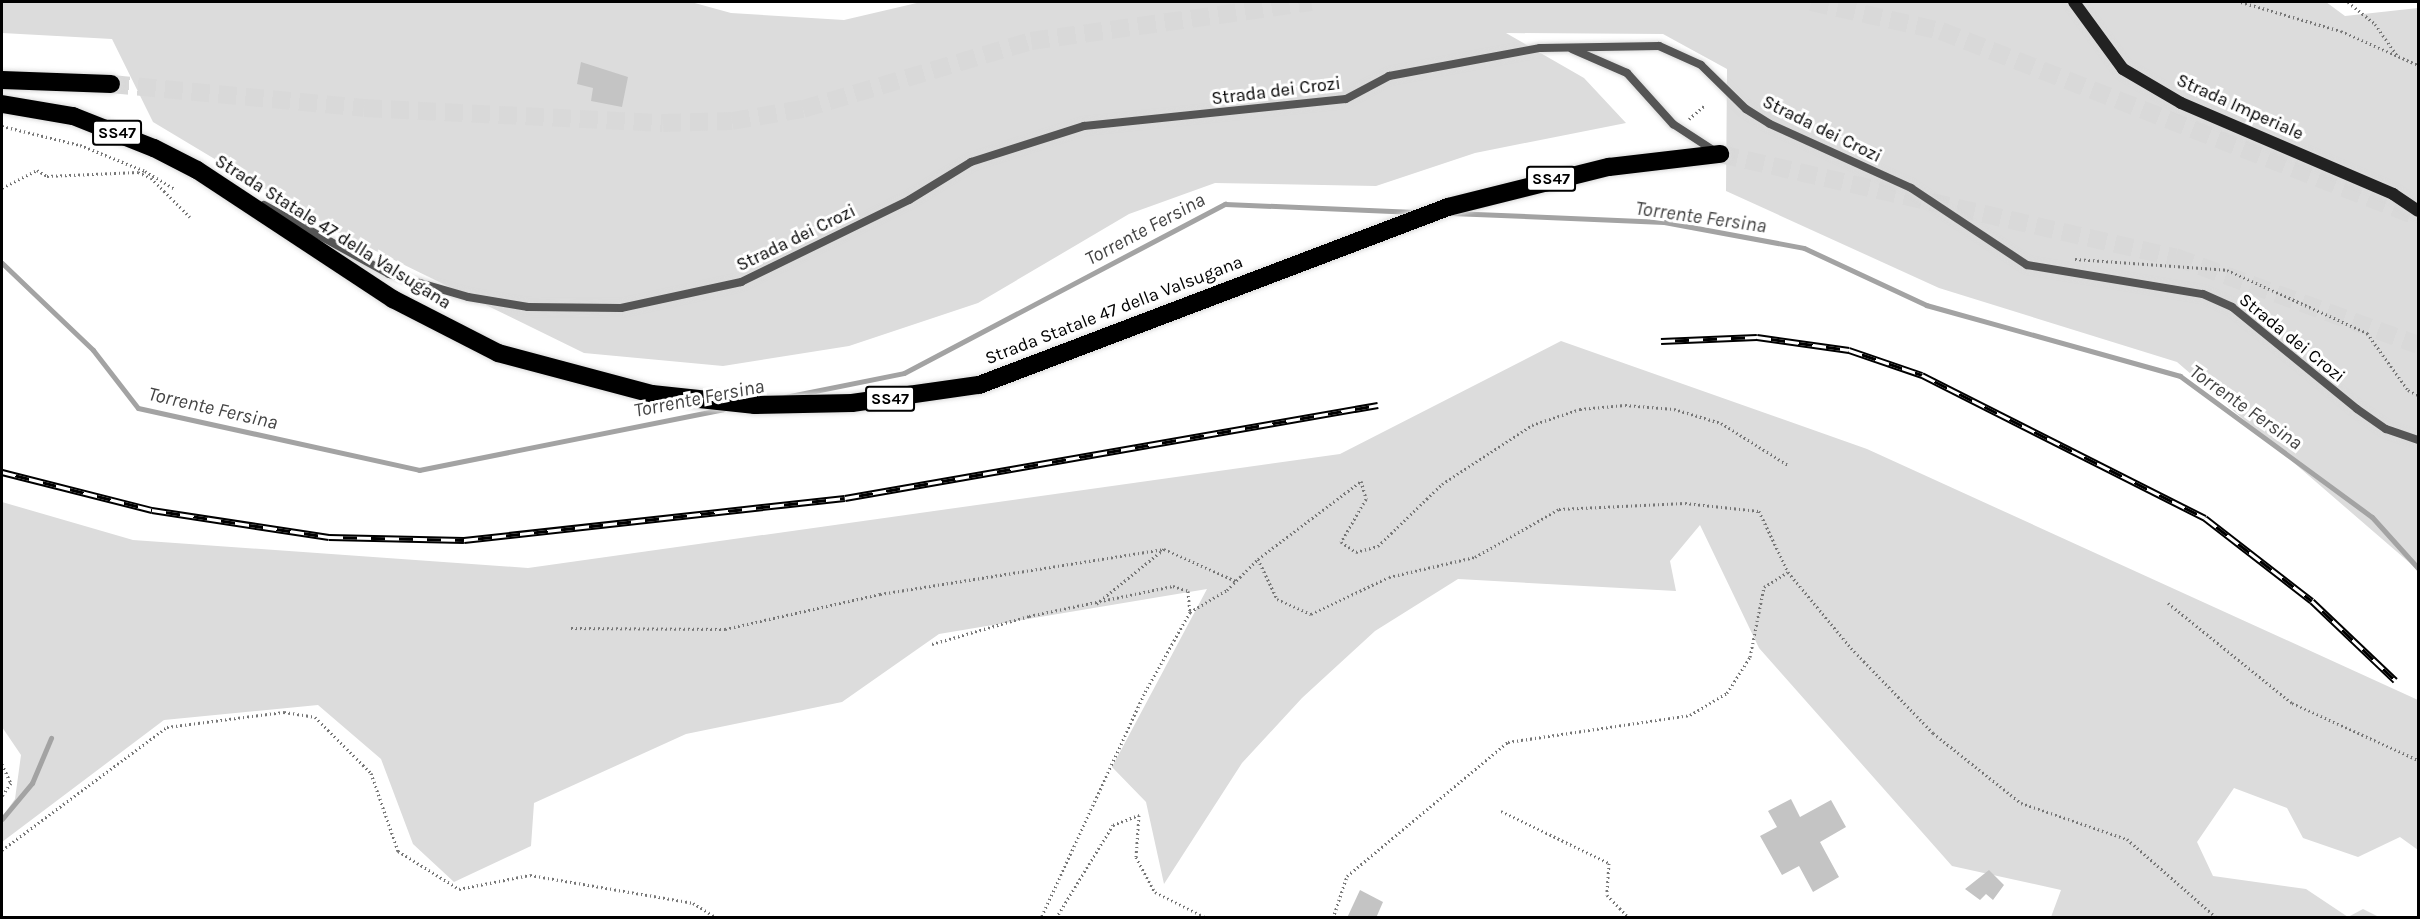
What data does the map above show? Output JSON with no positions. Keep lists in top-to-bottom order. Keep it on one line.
{"streets":{"highway":["SS47","Strada Statale 47 della Valsugana"],"street":["Strada Imperiale"],"lane":["Strada dei Crozi"]},"crossings":[["Strada dei Crozi","Strada Statale 47 della Valsugana"]],"water":["Torrente Fersina"]}
